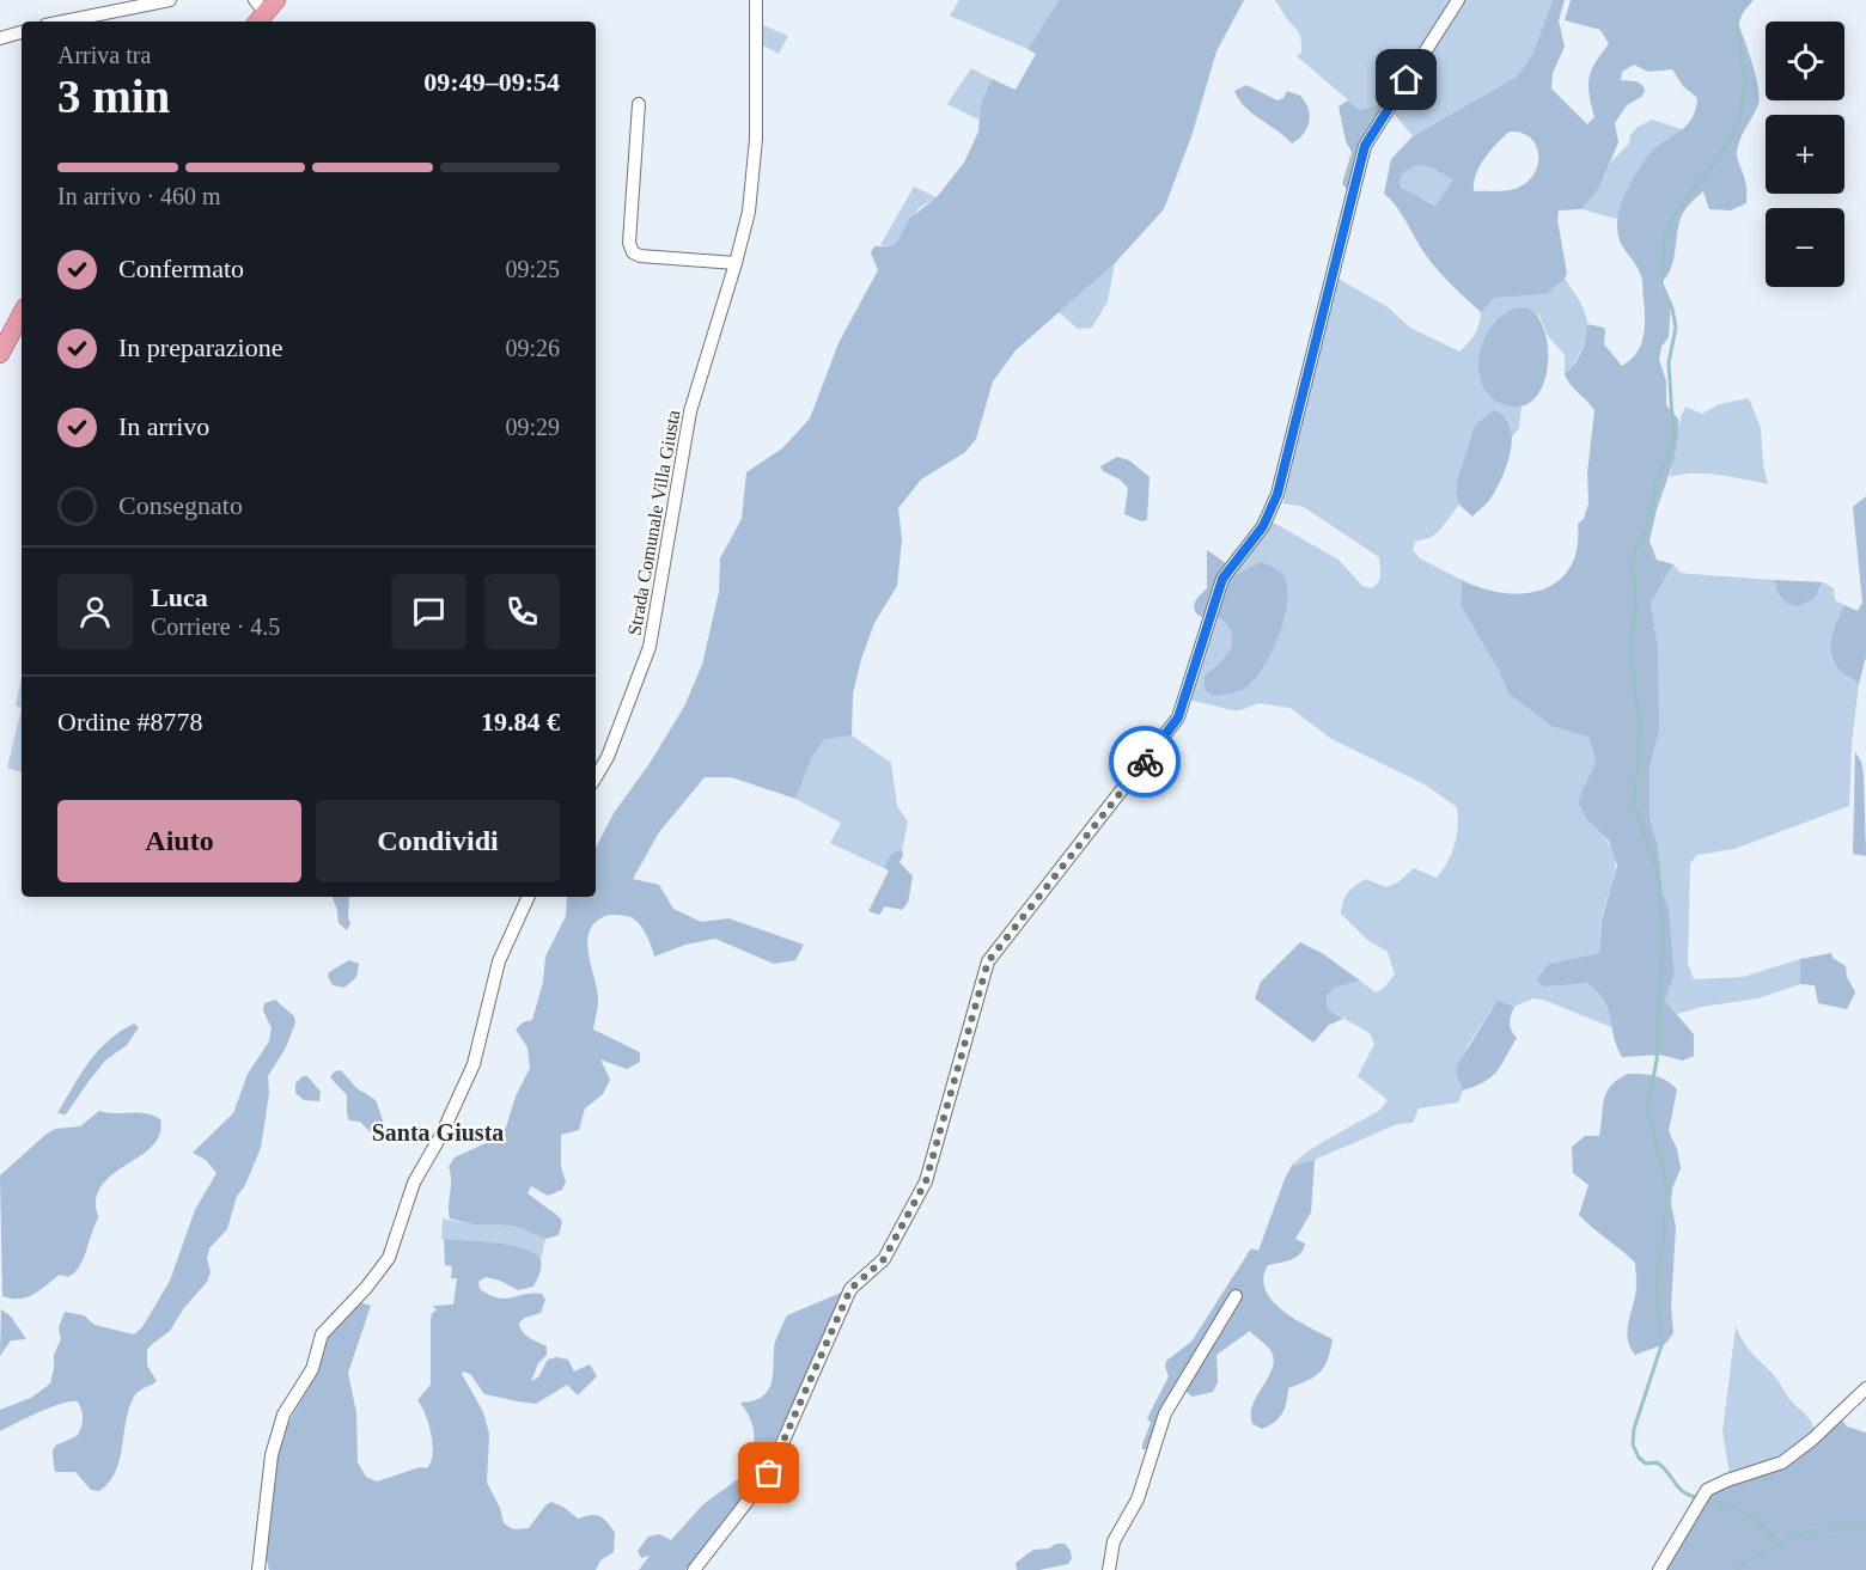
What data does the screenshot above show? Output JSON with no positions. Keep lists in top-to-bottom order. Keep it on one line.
{"streets":{"street":["Strada Comunale Villa Giusta"]},"districts":["Santa Giusta"],"page":{"map_buttons":["+","−"],"heading":["3 min","Arriva tra","09:49–09:54"],"panel":["Luca","Corriere · 4.5","Ordine #8778","19.84 €"],"bar":"In arrivo · 460 m","list":[["Confermato","09:25"],["In preparazione","09:26"],["In arrivo","09:29"],"Consegnato"],"buttons":["Aiuto","Condividi"]}}
